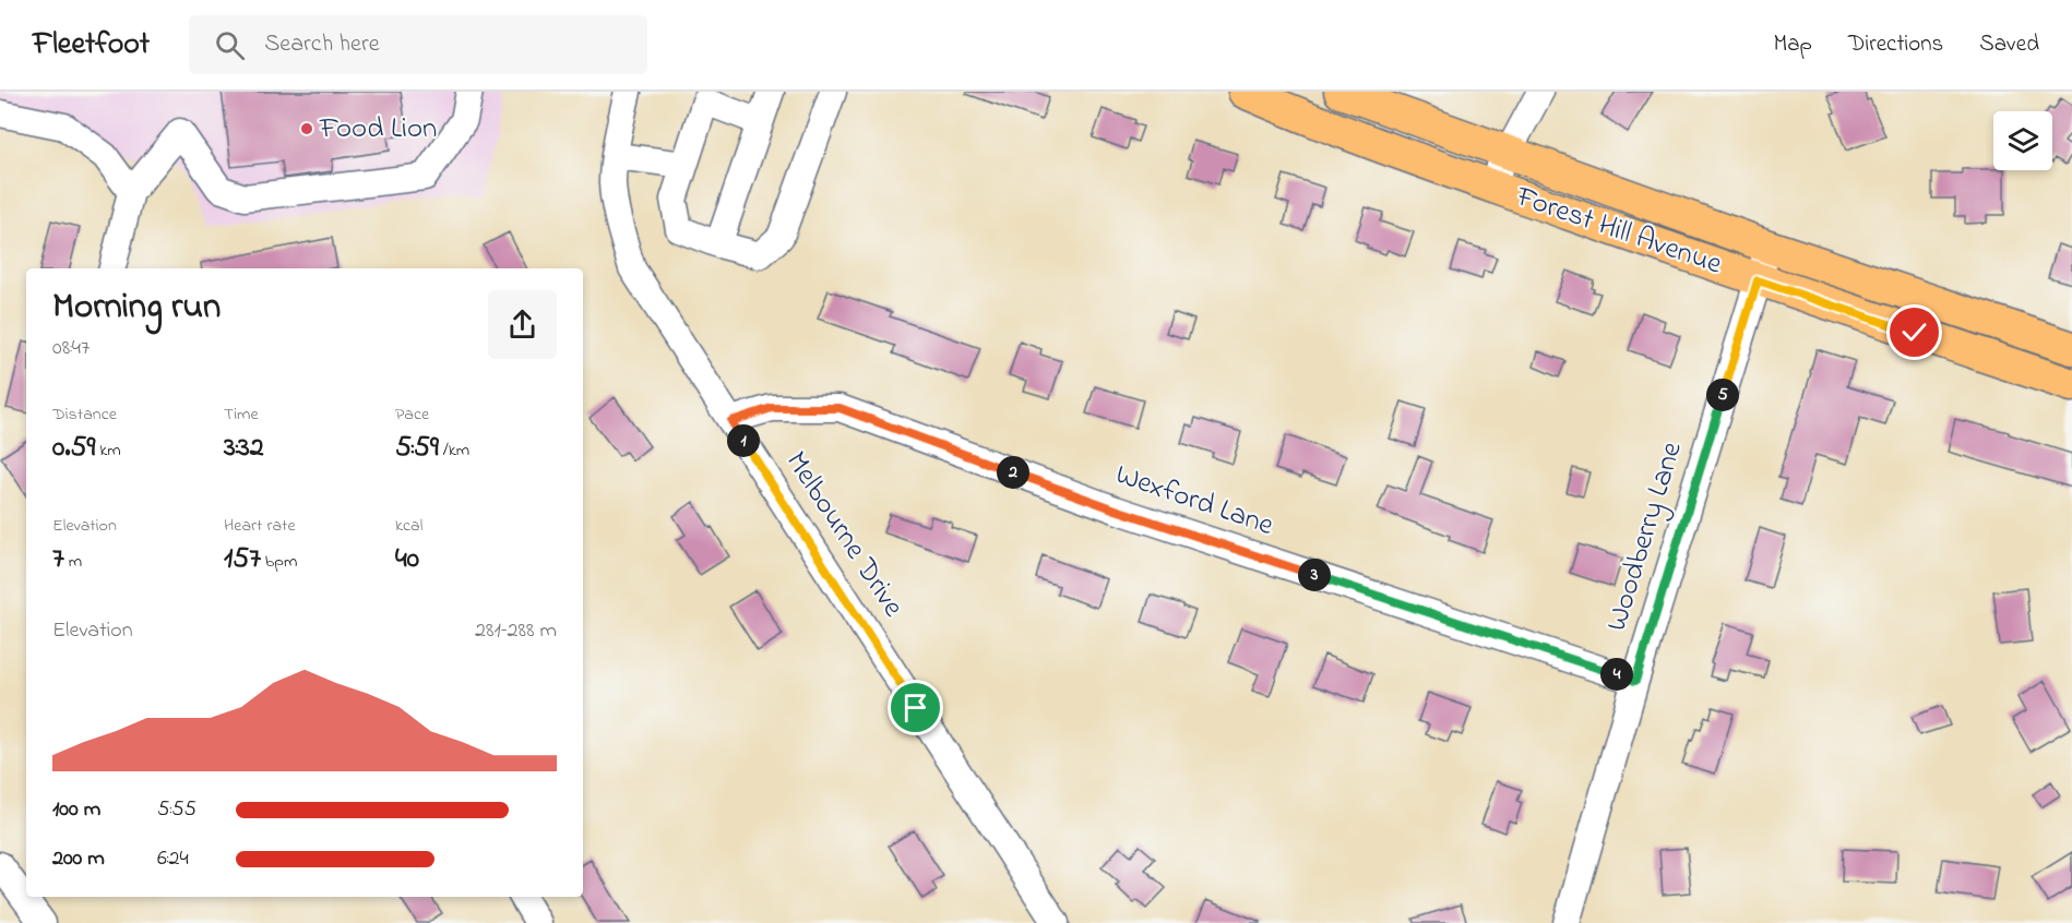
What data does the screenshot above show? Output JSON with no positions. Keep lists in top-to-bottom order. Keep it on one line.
{"streets":{"main road":["Forest Hill Avenue"],"street":["Wexford Lane","Melbourne Drive","Woodberry Lane"]},"crossings":[["Forest Hill Avenue","Woodberry Lane"],["Wexford Lane","Melbourne Drive"],["Wexford Lane","Woodberry Lane"]],"places":["Food Lion"],"page":{"header":"Fleetfoot","search":"Search here","nav":["Map","Directions","Saved"],"heading":["Morning run","08:47"],"pins":["5","1","2","3","4"],"stats":[["Distance","0.59 km"],["Time","3:32"],["Pace","5:59 /km"],["Elevation","7 m"],["Heart rate","157 bpm"],["kcal","40"]],"chart":["Elevation","281–288 m"],"list":[{"name":"100 m","note":"5:55"},{"name":"200 m","note":"6:24"}]}}
